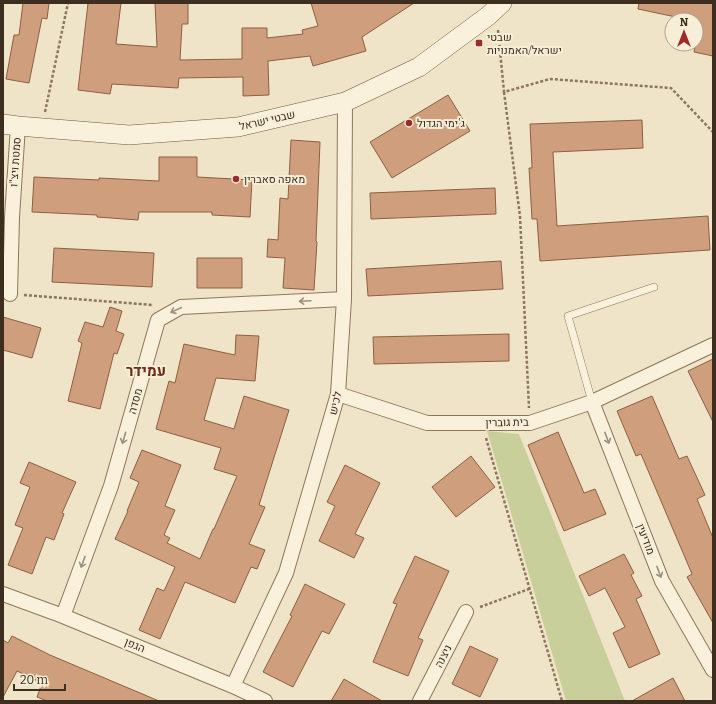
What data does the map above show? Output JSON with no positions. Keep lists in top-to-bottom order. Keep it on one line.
{"streets":{"street":["שבטי ישראל","סמטת ויצ\"ו","מסדה","לכיש","בית גוברין","מודיעין","הגפן","ניצנה"]},"crossings":[["שבטי ישראל","סמטת ויצ\"ו"],["שבטי ישראל","לכיש"],["מסדה","לכיש"],["מסדה","הגפן"],["לכיש","בית גוברין"],["לכיש","הגפן"],["בית גוברין","מודיעין"]],"one_way":["מסדה","מודיעין"],"districts":["עמידר"],"places":{"transit":["שבטי ישראל/האמנויות"],"other":["ג'ימי הגדול","מאפה סאברין"]},"scale_bar":"20 m","north":"top"}
